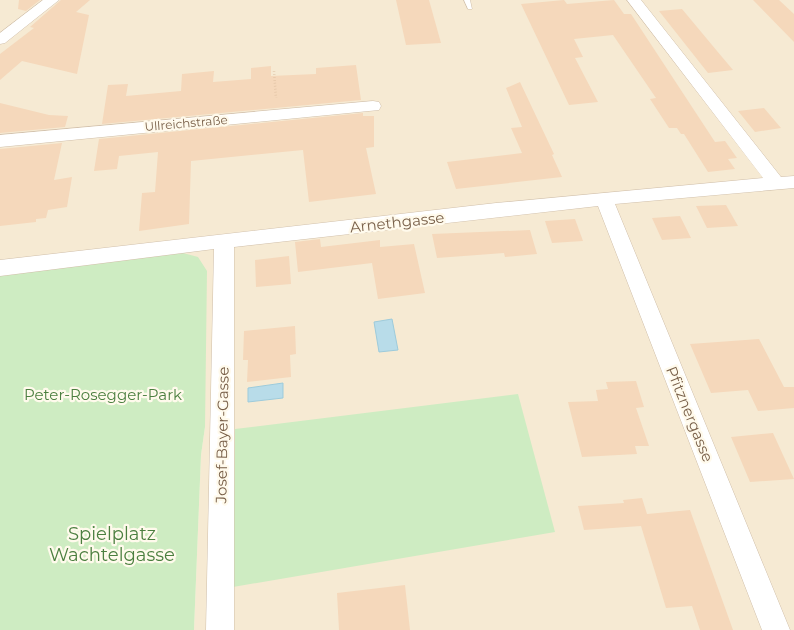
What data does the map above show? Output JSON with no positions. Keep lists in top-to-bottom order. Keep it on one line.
{"streets":{"street":["Ullreichstraße","Arnethgasse","Pfitznergasse","Josef-Bayer-Gasse"]},"crossings":[["Arnethgasse","Pfitznergasse"],["Arnethgasse","Josef-Bayer-Gasse"]],"parks":["Peter-Rosegger-Park","Spielplatz Wachtelgasse"]}
